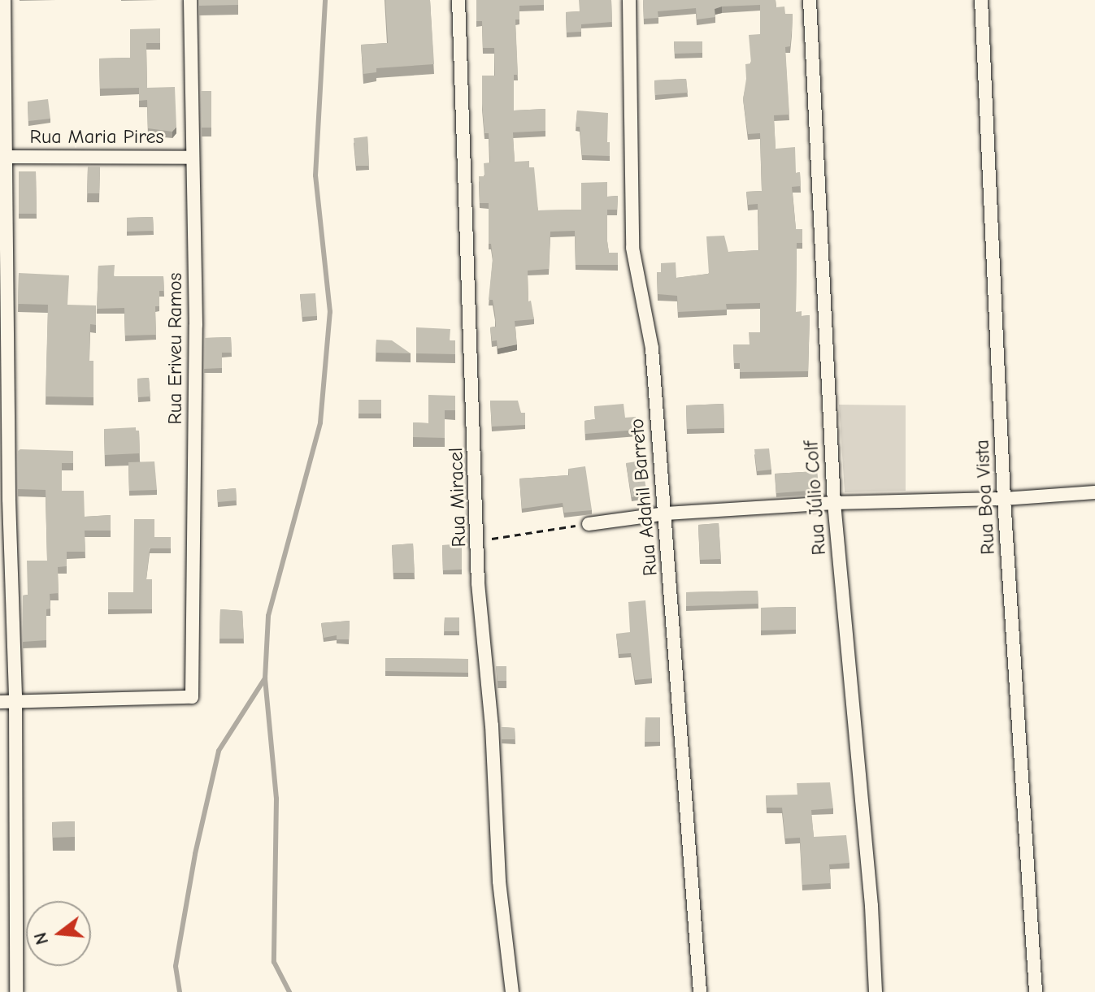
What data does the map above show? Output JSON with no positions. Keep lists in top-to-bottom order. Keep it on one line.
{"streets":{"street":["Rua Maria Pires","Rua Eriveu Ramos","Rua Miracel","Rua Adahil Barreto","Rua Boa Vista","Rua Júlio Colf"]},"crossings":[["Rua Maria Pires","Rua Eriveu Ramos"]],"north":"left"}
